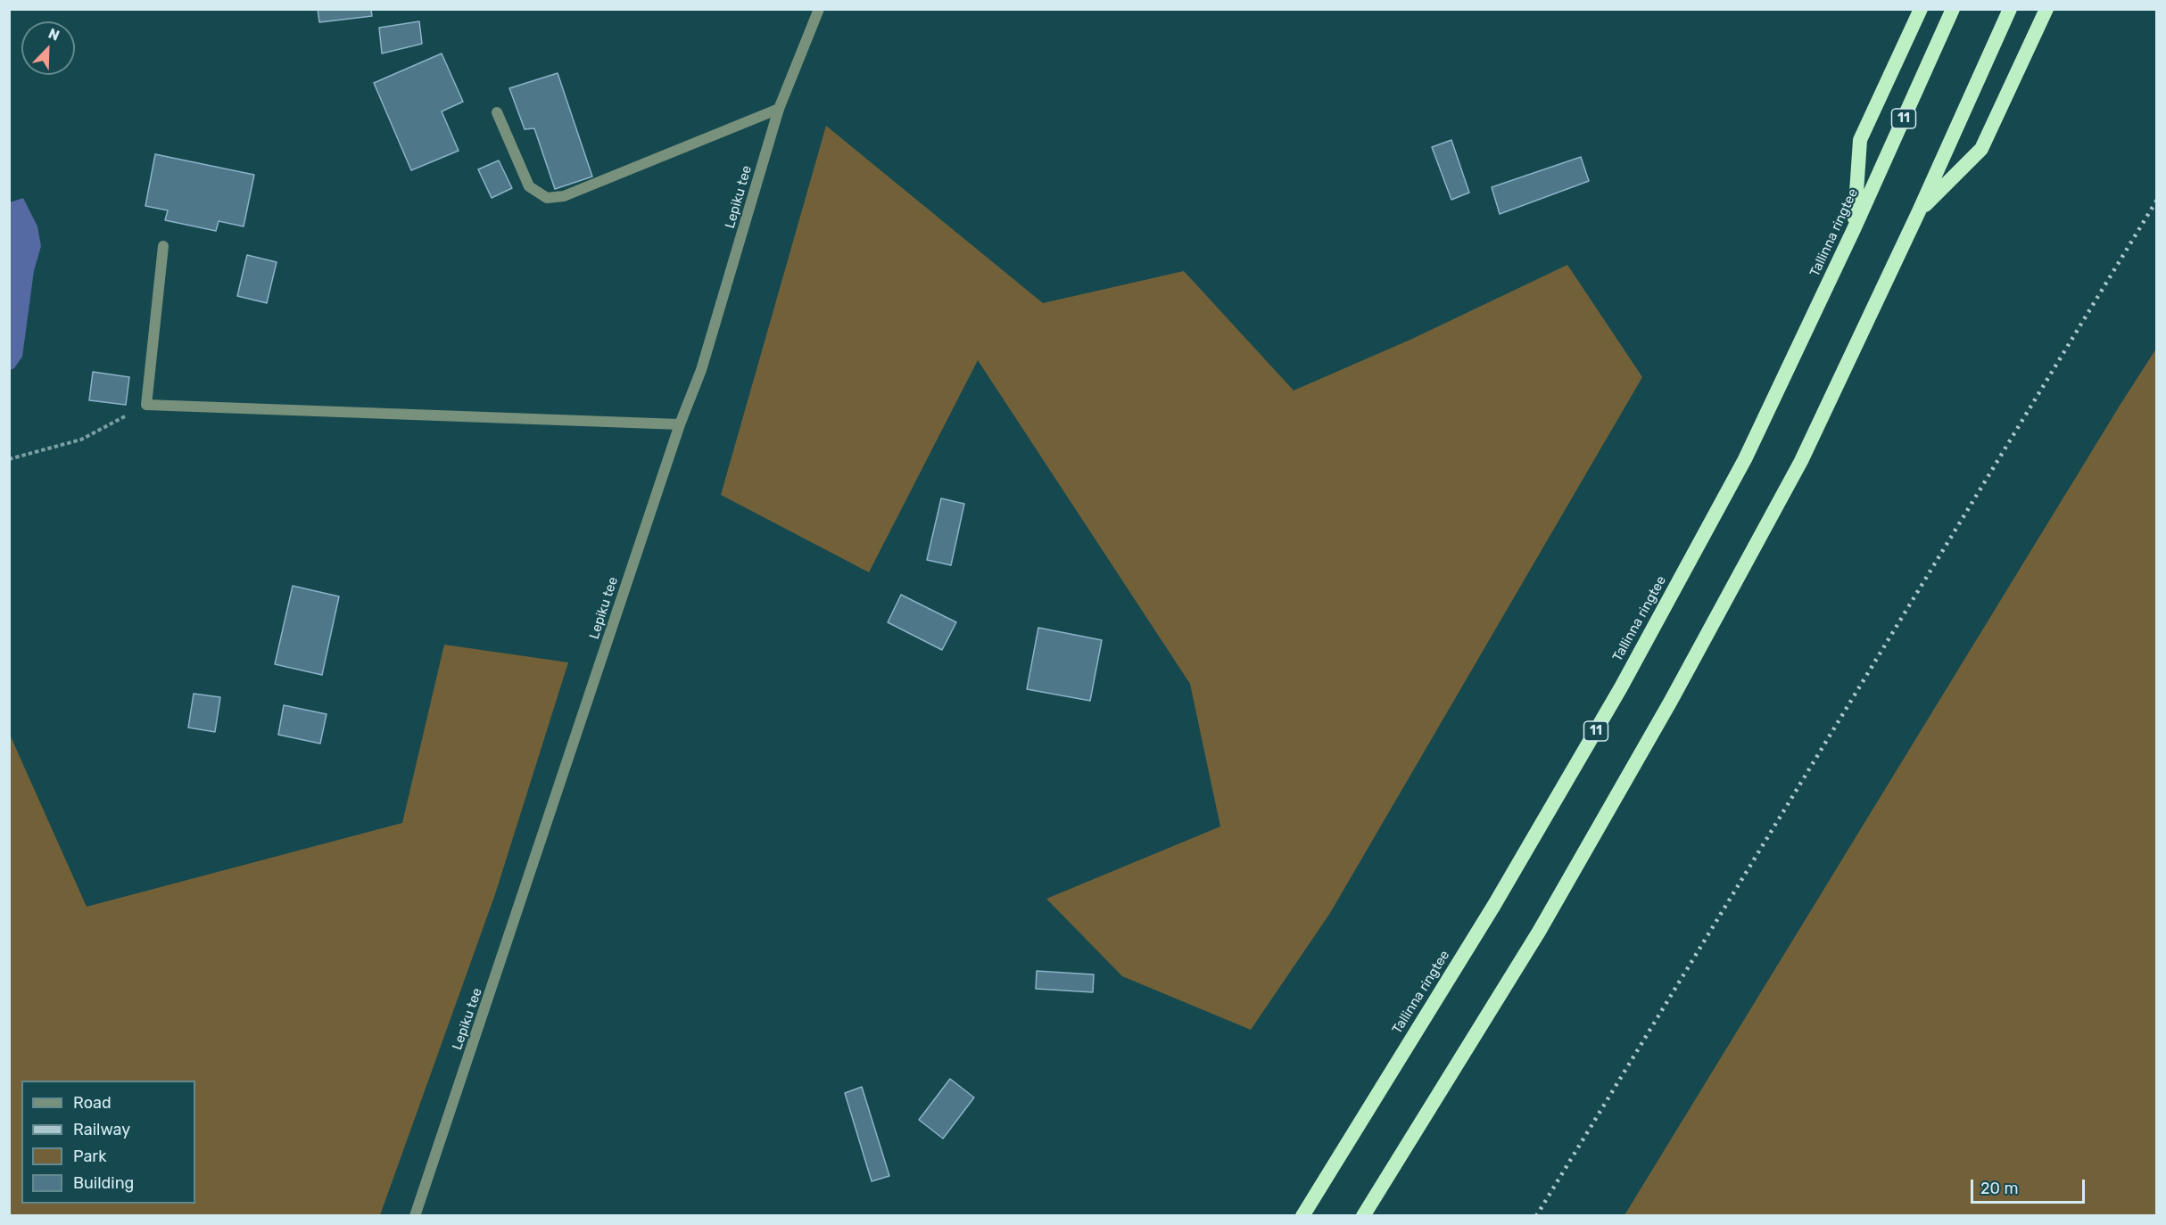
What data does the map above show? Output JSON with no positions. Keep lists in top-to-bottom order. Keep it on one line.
{"streets":{"highway":["11","Tallinna ringtee"],"street":["Lepiku tee"]},"legend":["Road","Railway","Park","Building"],"scale_bar":"20 m","north":"top right"}
